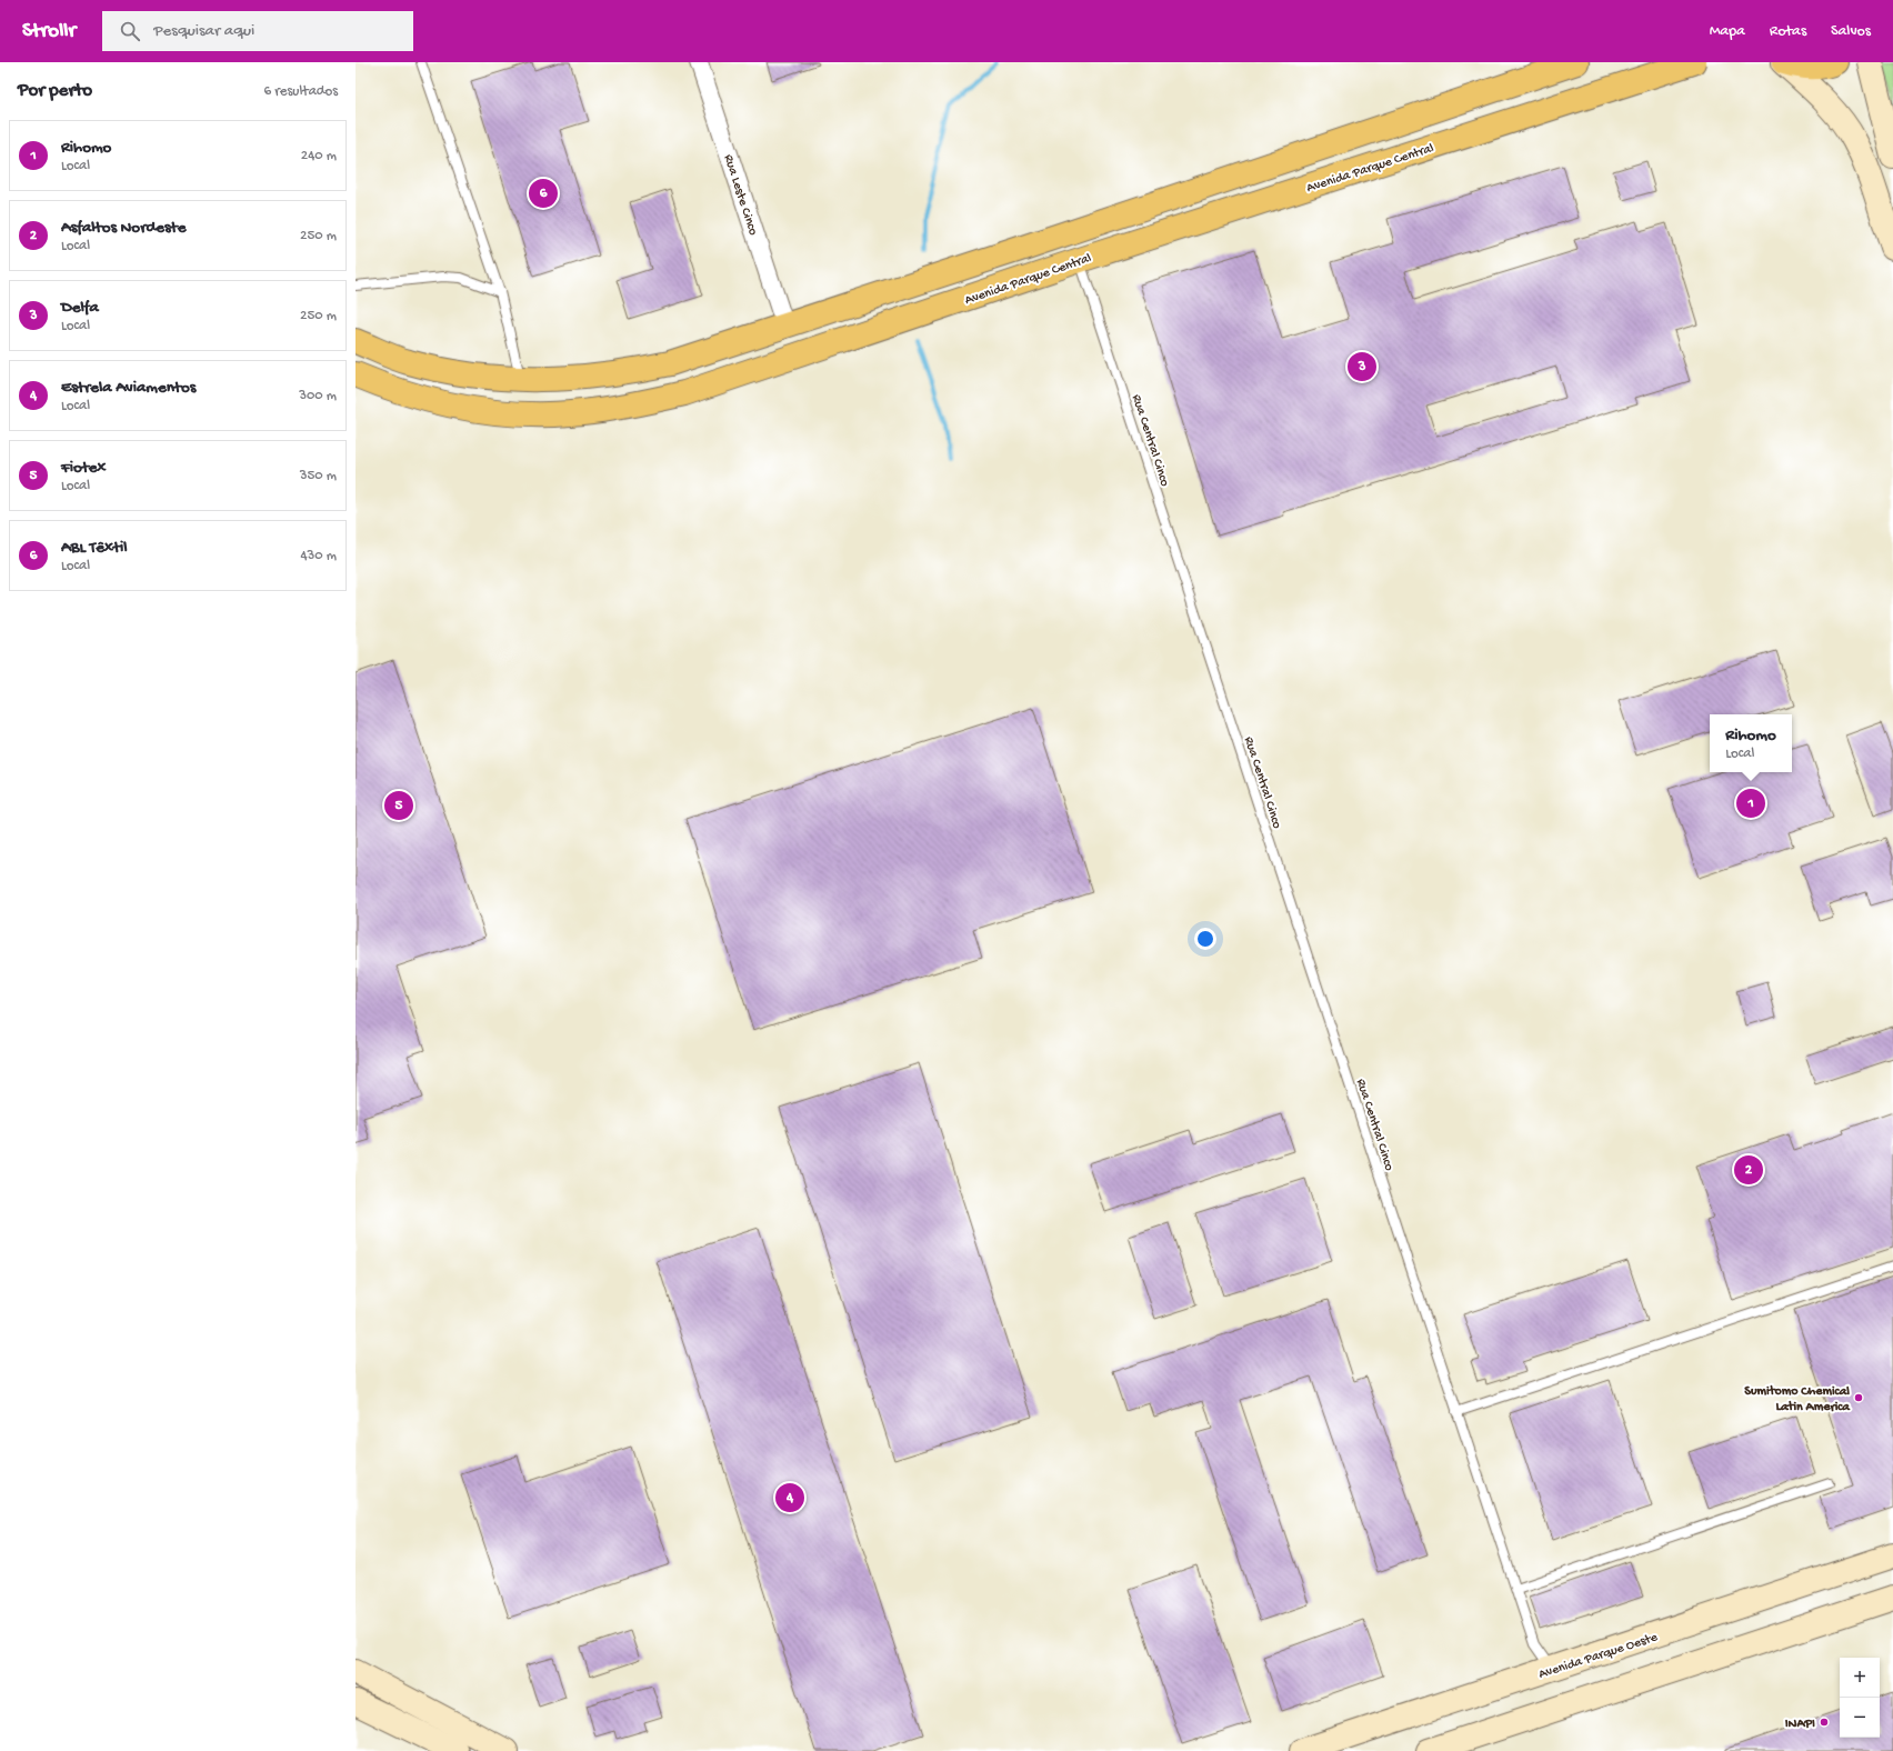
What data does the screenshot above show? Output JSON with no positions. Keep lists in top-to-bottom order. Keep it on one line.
{"streets":{"main road":["Avenida Parque Central"],"street":["Rua Leste Cinco","Avenida Parque Oeste"],"lane":["Rua Central Cinco"]},"crossings":[["Avenida Parque Central","Rua Central Cinco"],["Rua Central Cinco","Avenida Parque Oeste"]],"places":["Sumitomo Chemical Latin America","INAPI"],"page":{"header":"Strollr","search":"Pesquisar aqui","nav":["Mapa","Rotas","Salvos"],"heading":["Por perto","6 resultados"],"list":[{"mark":"1","name":"Rihomo","note":"Local","value":"240 m"},{"mark":"2","name":"Asfaltos Nordeste","note":"Local","value":"250 m"},{"mark":"3","name":"Delfa","note":"Local","value":"250 m"},{"mark":"4","name":"Estrela Aviamentos","note":"Local","value":"300 m"},{"mark":"5","name":"Fiotex","note":"Local","value":"350 m"},{"mark":"6","name":"ABL Têxtil","note":"Local","value":"430 m"}],"pins":["6","3","1","5","2","4"],"popup":["Rihomo","Local"],"map_buttons":["+","−"]}}
